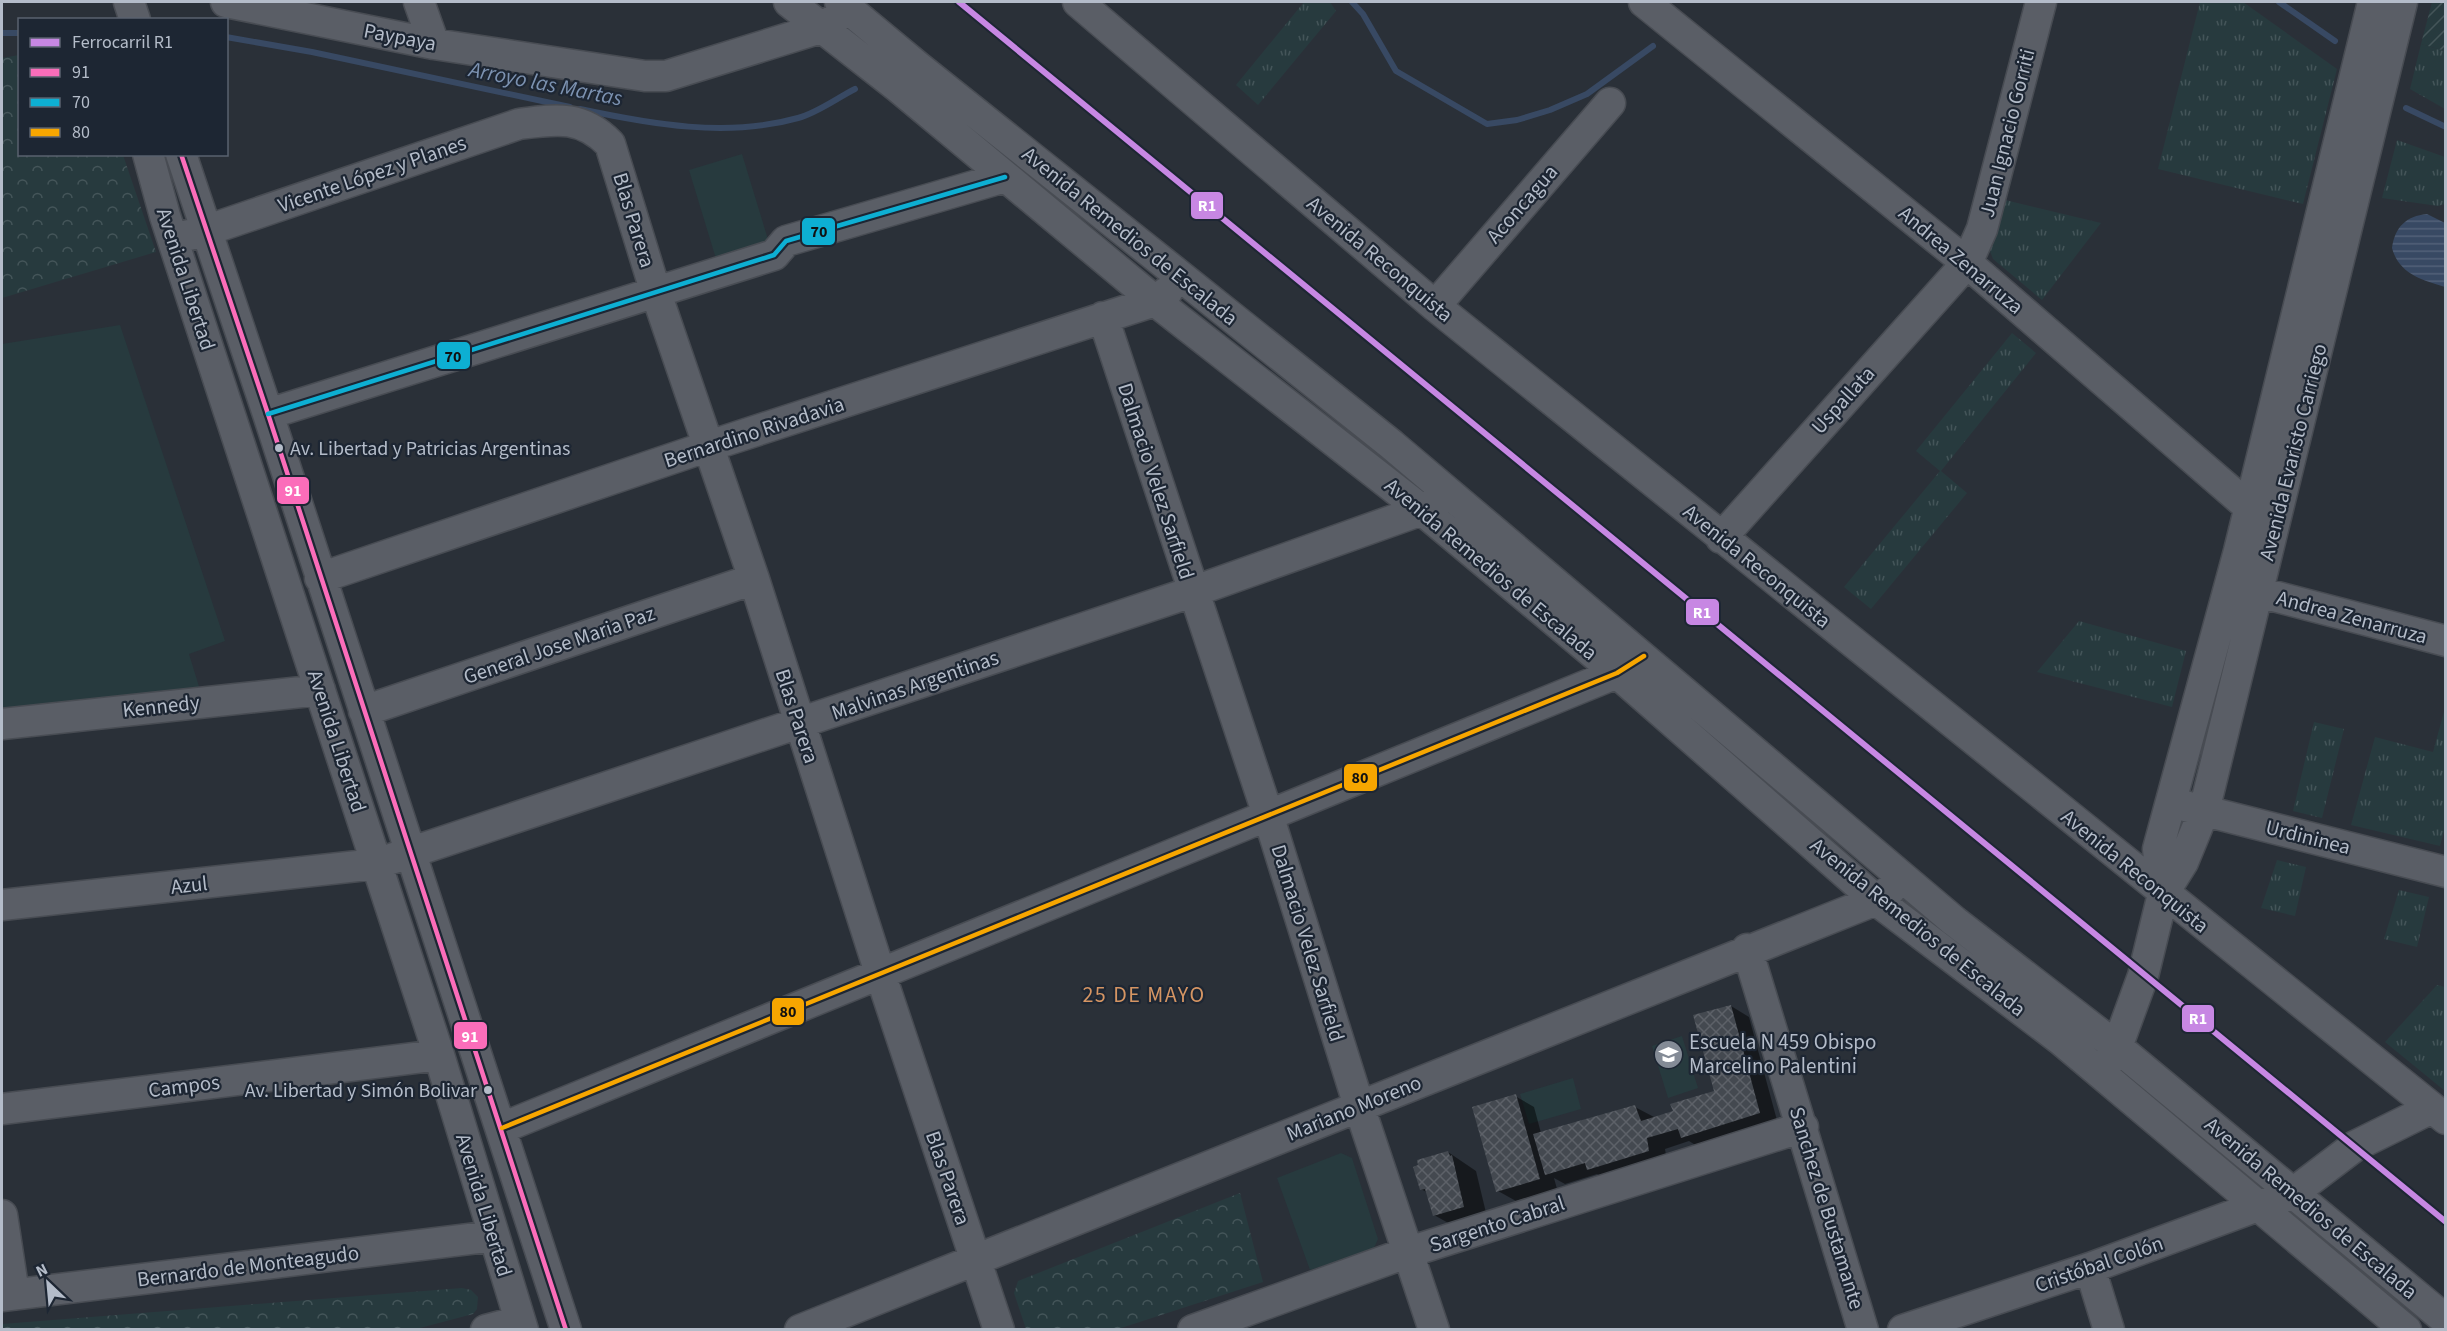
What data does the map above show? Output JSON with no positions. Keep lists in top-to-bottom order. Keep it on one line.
{"streets":{"street":["Paypaya","Juan Ignacio Gorriti","Vicente López y Planes","Aconcagua","Blas Parera","Avenida Remedios de Escalada","Avenida Reconquista","Andrea Zenarruza","Avenida Libertad","Uspallata","Bernardino Rivadavia","Avenida Evaristo Carriego","Dalmacio Velez Sarfield","General Jose Maria Paz","Malvinas Argentinas","Kennedy","Urdininea","Azul","Campos","Mariano Moreno","Sanchez de Bustamante","Sargento Cabral","Cristóbal Colón","Bernardo de Monteagudo"]},"crossings":[["Paypaya","Avenida Remedios de Escalada"],["Juan Ignacio Gorriti","Andrea Zenarruza"],["Juan Ignacio Gorriti","Uspallata"],["Vicente López y Planes","Blas Parera"],["Vicente López y Planes","Avenida Libertad"],["Aconcagua","Avenida Reconquista"],["Blas Parera","Bernardino Rivadavia"],["Blas Parera","General Jose Maria Paz"],["Blas Parera","Malvinas Argentinas"],["Blas Parera","Mariano Moreno"],["Avenida Remedios de Escalada","Bernardino Rivadavia"],["Avenida Remedios de Escalada","Avenida Evaristo Carriego"],["Avenida Remedios de Escalada","Malvinas Argentinas"],["Avenida Remedios de Escalada","Mariano Moreno"],["Avenida Remedios de Escalada","Cristóbal Colón"],["Avenida Reconquista","Uspallata"],["Avenida Reconquista","Avenida Evaristo Carriego"],["Avenida Reconquista","Cristóbal Colón"],["Andrea Zenarruza","Uspallata"],["Andrea Zenarruza","Avenida Evaristo Carriego"],["Avenida Libertad","Bernardino Rivadavia"],["Avenida Libertad","General Jose Maria Paz"],["Avenida Libertad","Malvinas Argentinas"],["Avenida Libertad","Kennedy"],["Avenida Libertad","Azul"],["Avenida Libertad","Campos"],["Avenida Libertad","Bernardo de Monteagudo"],["Bernardino Rivadavia","Dalmacio Velez Sarfield"],["Avenida Evaristo Carriego","Urdininea"],["Dalmacio Velez Sarfield","Malvinas Argentinas"],["Dalmacio Velez Sarfield","Mariano Moreno"],["Dalmacio Velez Sarfield","Sargento Cabral"],["Malvinas Argentinas","Azul"],["Mariano Moreno","Sanchez de Bustamante"],["Sanchez de Bustamante","Sargento Cabral"]],"districts":["25 DE MAYO"],"water":["Arroyo las Martas"],"places":{"other":["Av. Libertad y Patricias Argentinas","Av. Libertad y Simón Bolivar"],"school or university":["Escuela N 459 Obispo Marcelino Palentini"]},"lines":["rail line R1","transit line 91","transit line 70","transit line 80"],"legend":["Ferrocarril R1","91","70","80"],"north":"top left"}
